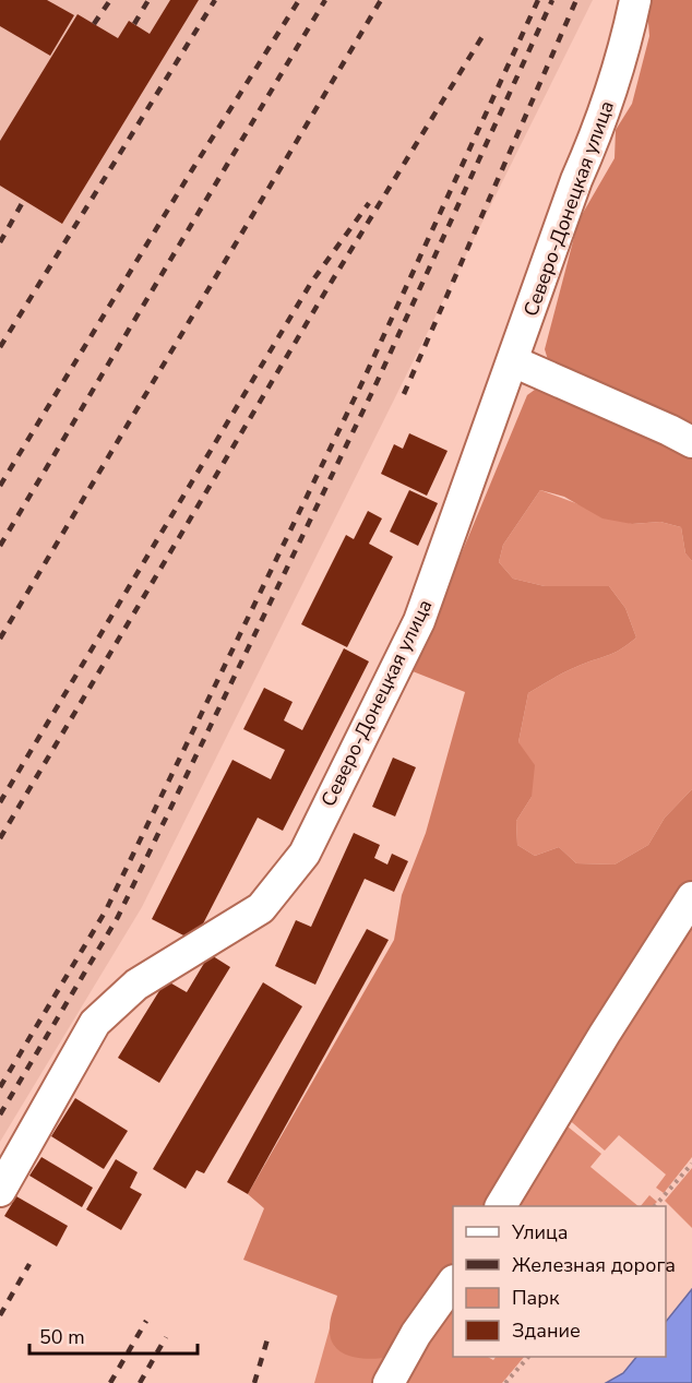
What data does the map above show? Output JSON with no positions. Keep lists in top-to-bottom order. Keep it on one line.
{"streets":{"lane":["Северо-Донецкая улица"]},"legend":["Улица","Железная дорога","Парк","Здание"],"scale_bar":"50 m"}
